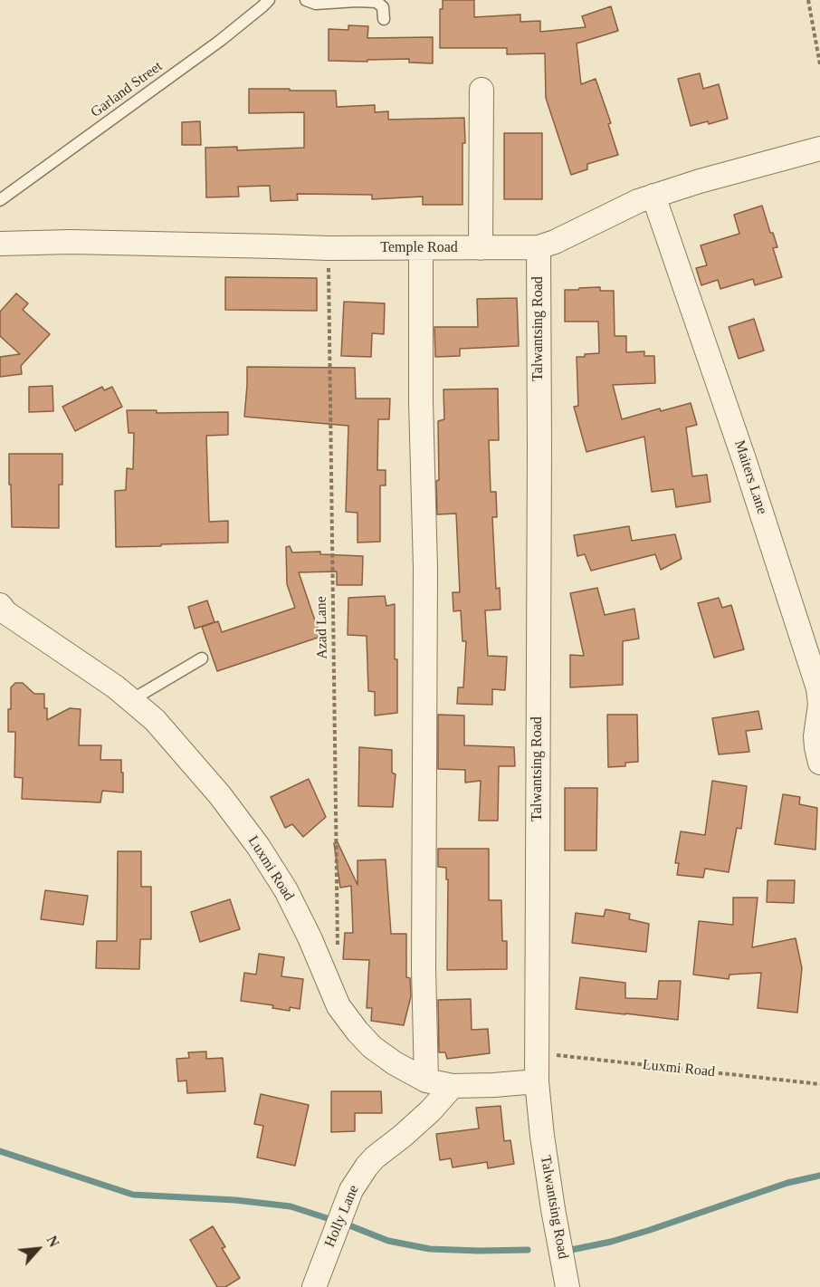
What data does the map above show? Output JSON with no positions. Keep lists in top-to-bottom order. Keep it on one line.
{"streets":{"street":["Temple Road","Talwantsing Road","Maiters Lane","Luxmi Road","Holly Lane"],"lane":["Garland Street"],"path":["Azad Lane"]},"crossings":[["Temple Road","Talwantsing Road"],["Temple Road","Maiters Lane"],["Temple Road","Azad Lane"],["Talwantsing Road","Luxmi Road"],["Luxmi Road","Holly Lane"]],"north":"top right"}
